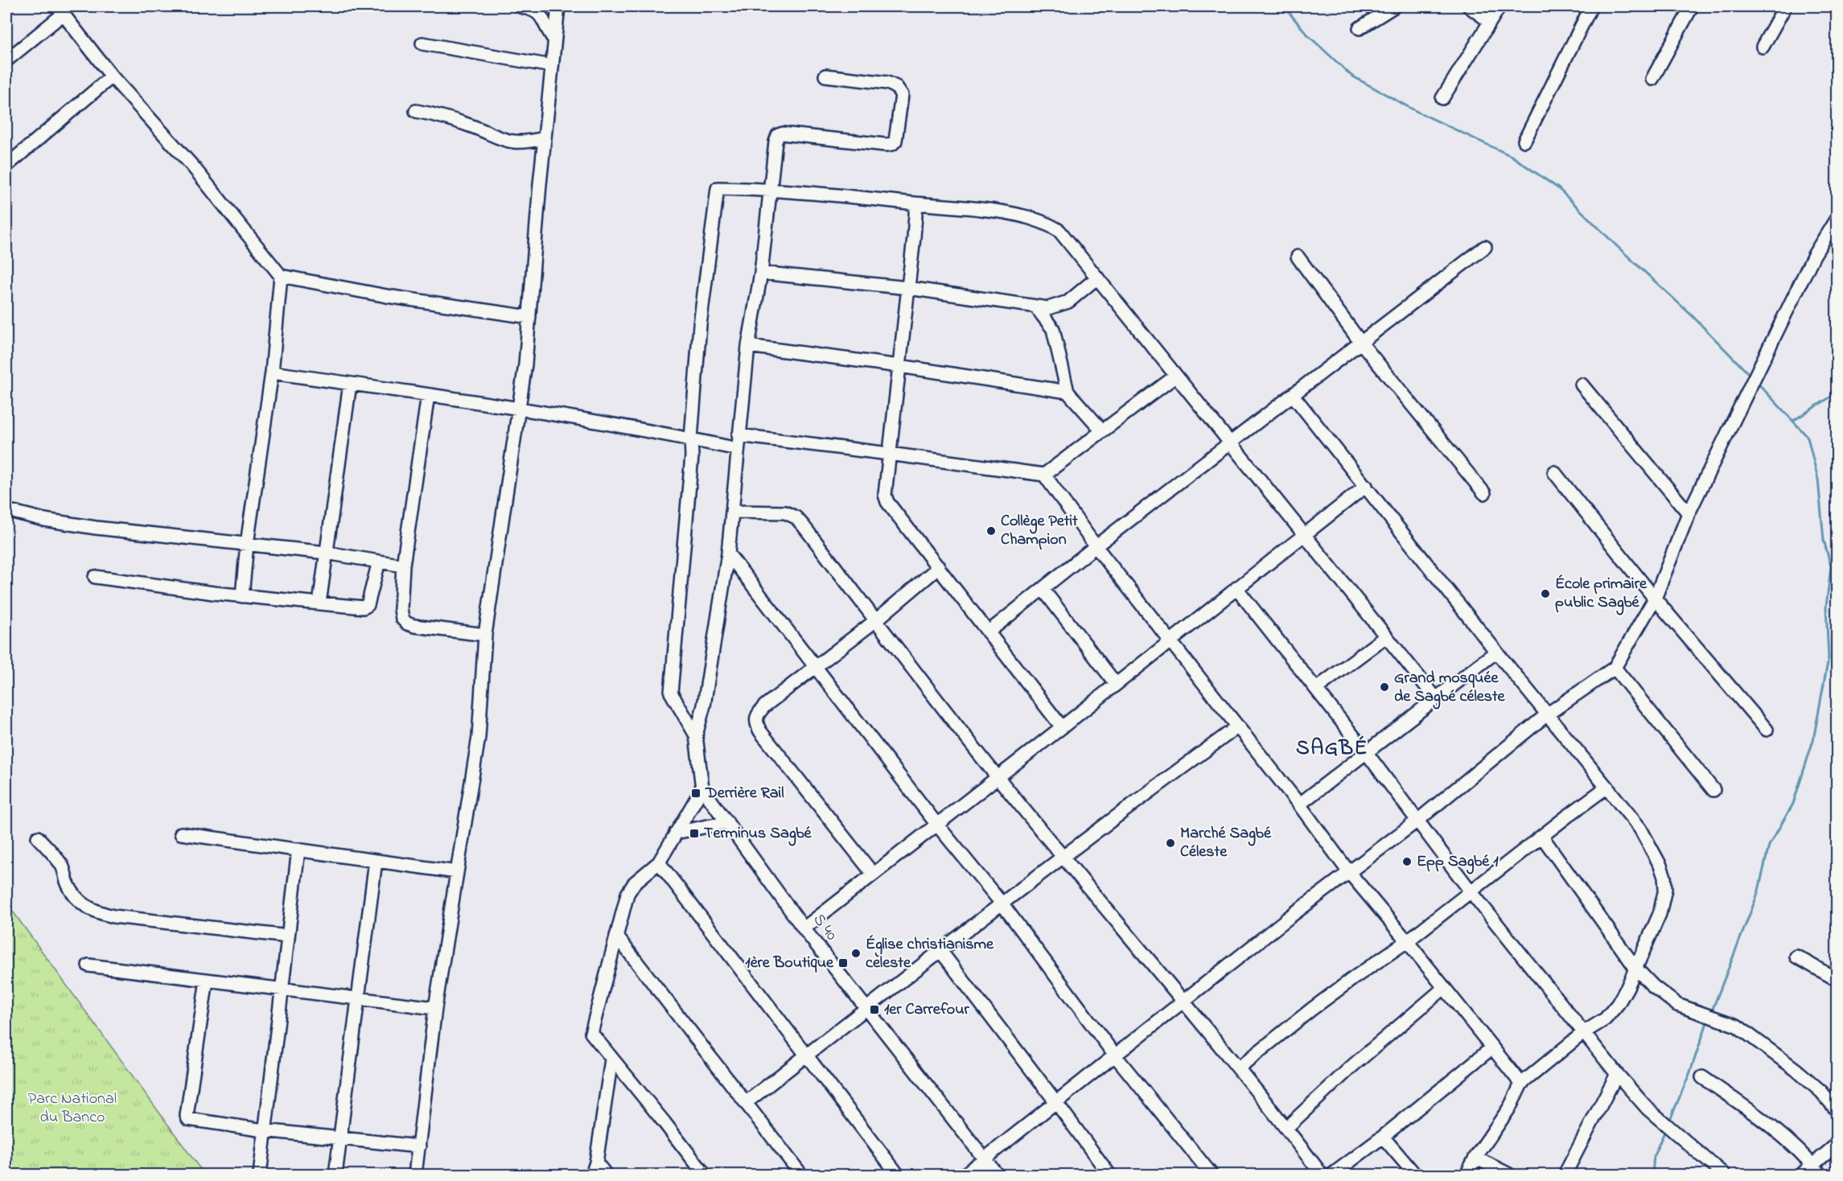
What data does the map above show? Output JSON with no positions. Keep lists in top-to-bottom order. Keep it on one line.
{"streets":{"street":["S 40"]},"districts":["SAGBÉ"],"parks":["Parc National du Banco"],"places":{"other":["Collège Petit Champion","École primaire public Sagbé","Grand mosquée de Sagbé céleste","Marché Sagbé Céleste","Epp Sagbé 1","Église christianisme celeste"],"transit":["Derrière Rail","Terminus Sagbé","1ère Boutique","1er Carrefour"]}}
